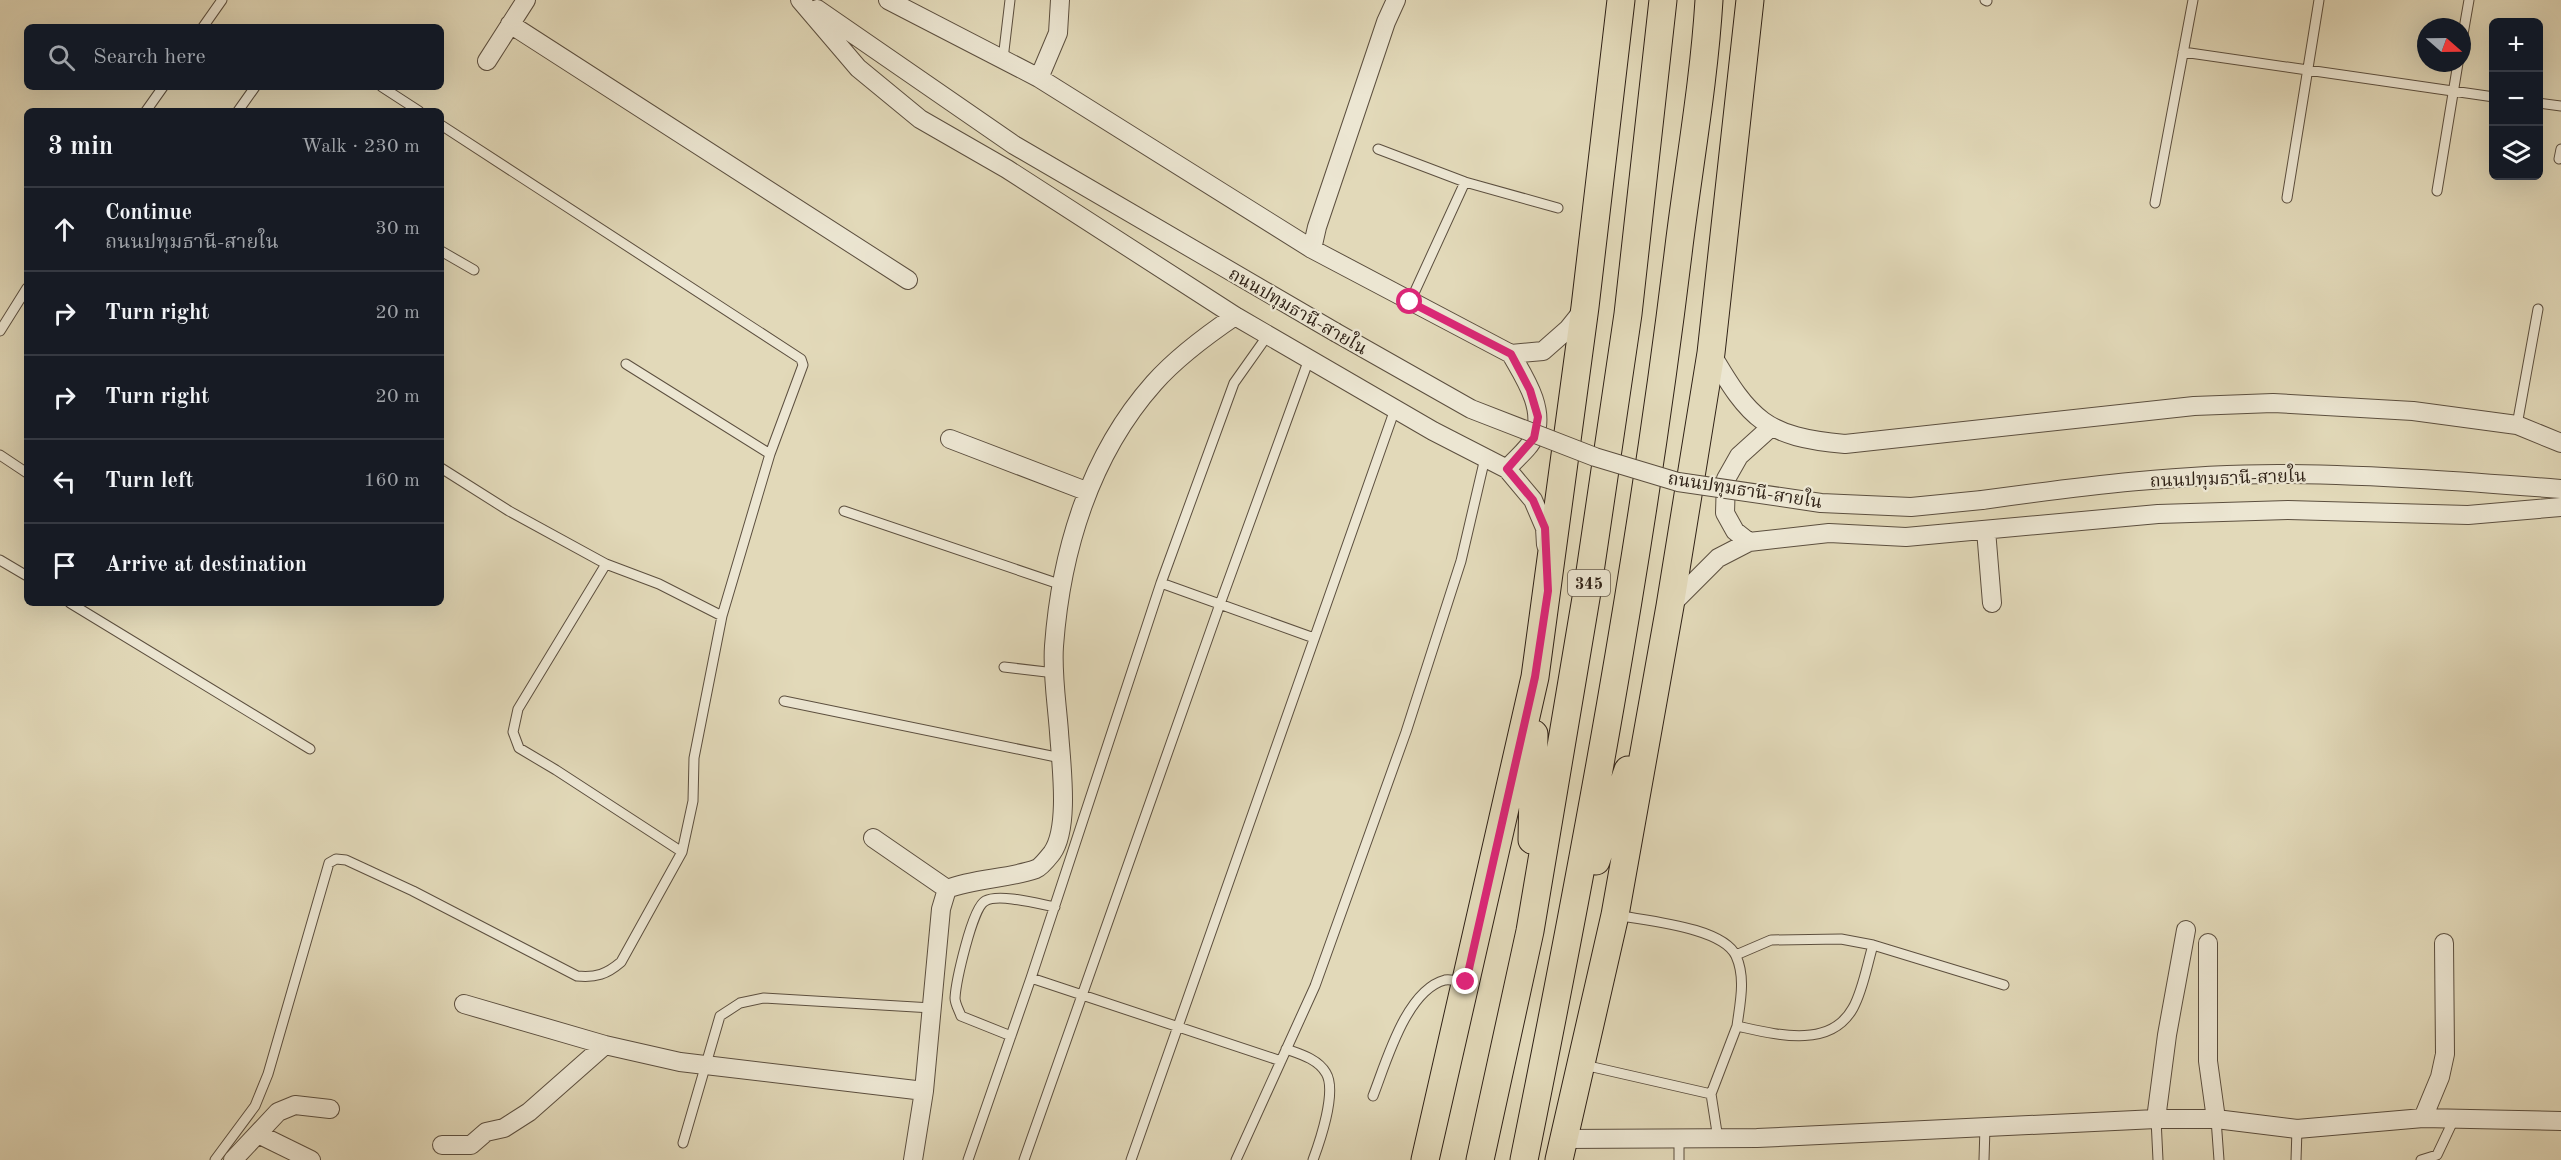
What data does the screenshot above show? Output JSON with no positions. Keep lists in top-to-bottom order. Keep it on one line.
{"streets":{"main road":["345"],"street":["ถนนปทุมธานี-สายใน"]},"north":"right","page":{"map_buttons":["+","−"],"search":"Search here","heading":["3 min","Walk · 230 m"],"list":[["Continue","ถนนปทุมธานี-สายใน","30 m"],["Turn right","20 m"],["Turn right","20 m"],["Turn left","160 m"],"Arrive at destination"]}}
